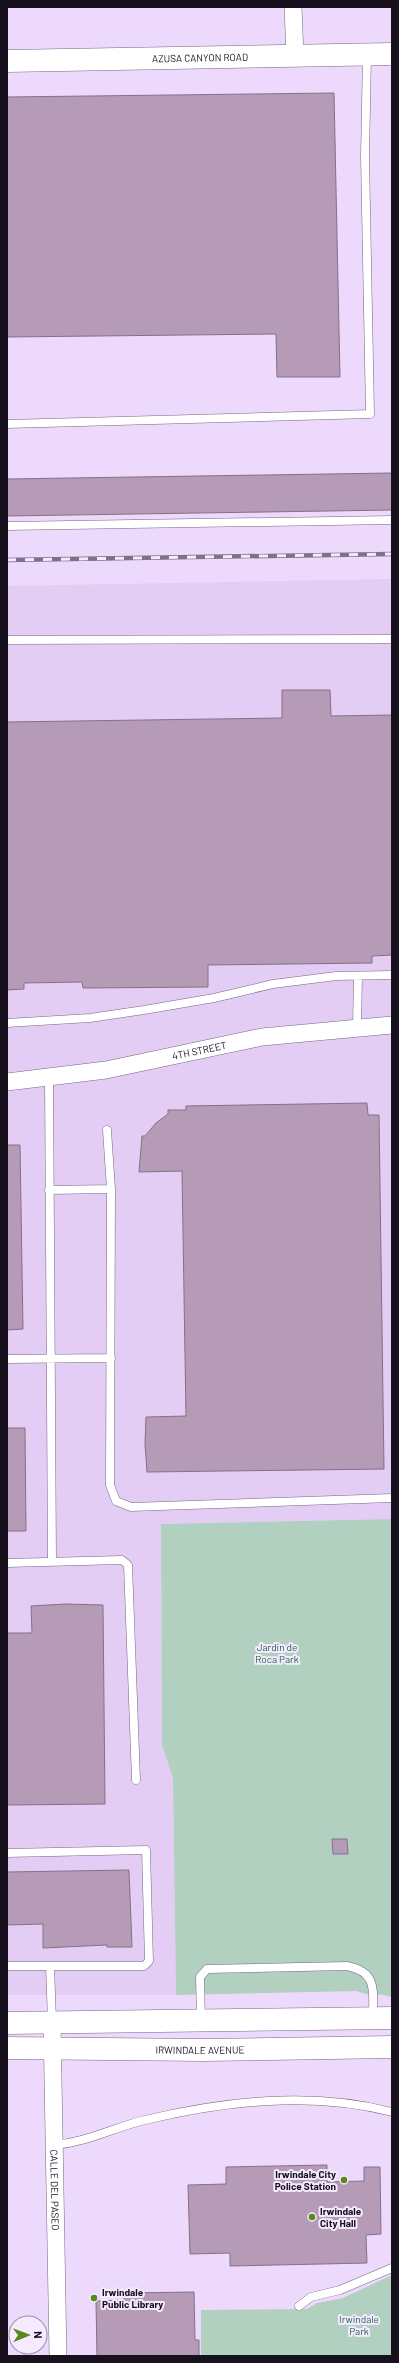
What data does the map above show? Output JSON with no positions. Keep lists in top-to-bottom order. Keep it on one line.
{"streets":{"main road":["AZUSA CANYON ROAD","IRWINDALE AVENUE"],"street":["4TH STREET","CALLE DEL PASEO"]},"crossings":[["IRWINDALE AVENUE","CALLE DEL PASEO"]],"parks":["Jardin de Roca Park","Irwindale Park"],"places":["Irwindale City Police Station","Irwindale City Hall","Irwindale Public Library"],"north":"right"}
